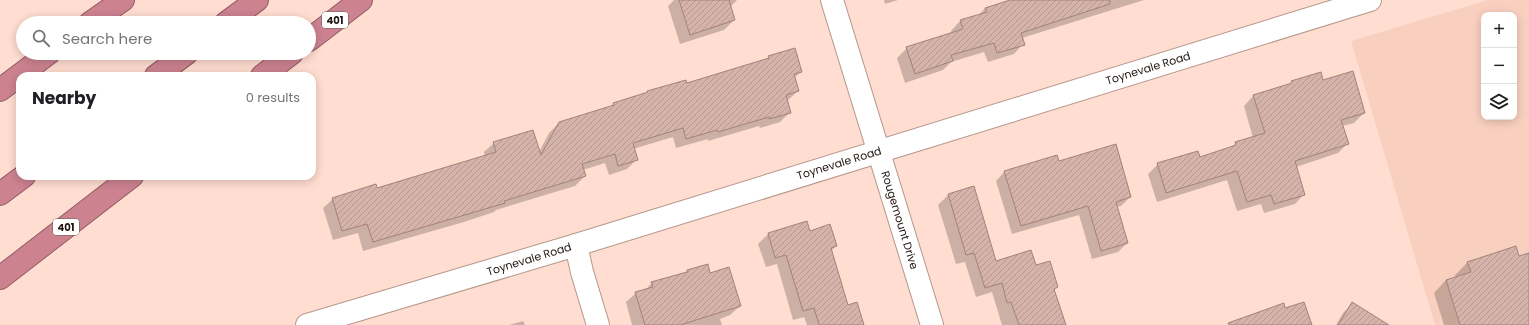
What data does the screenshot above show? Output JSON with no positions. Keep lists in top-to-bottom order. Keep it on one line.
{"streets":{"highway":["401"],"street":["Toynevale Road","Rougemount Drive"]},"crossings":[["Toynevale Road","Rougemount Drive"]],"page":{"map_buttons":["+","−"],"search":"Search here","heading":["Nearby","0 results"]}}
